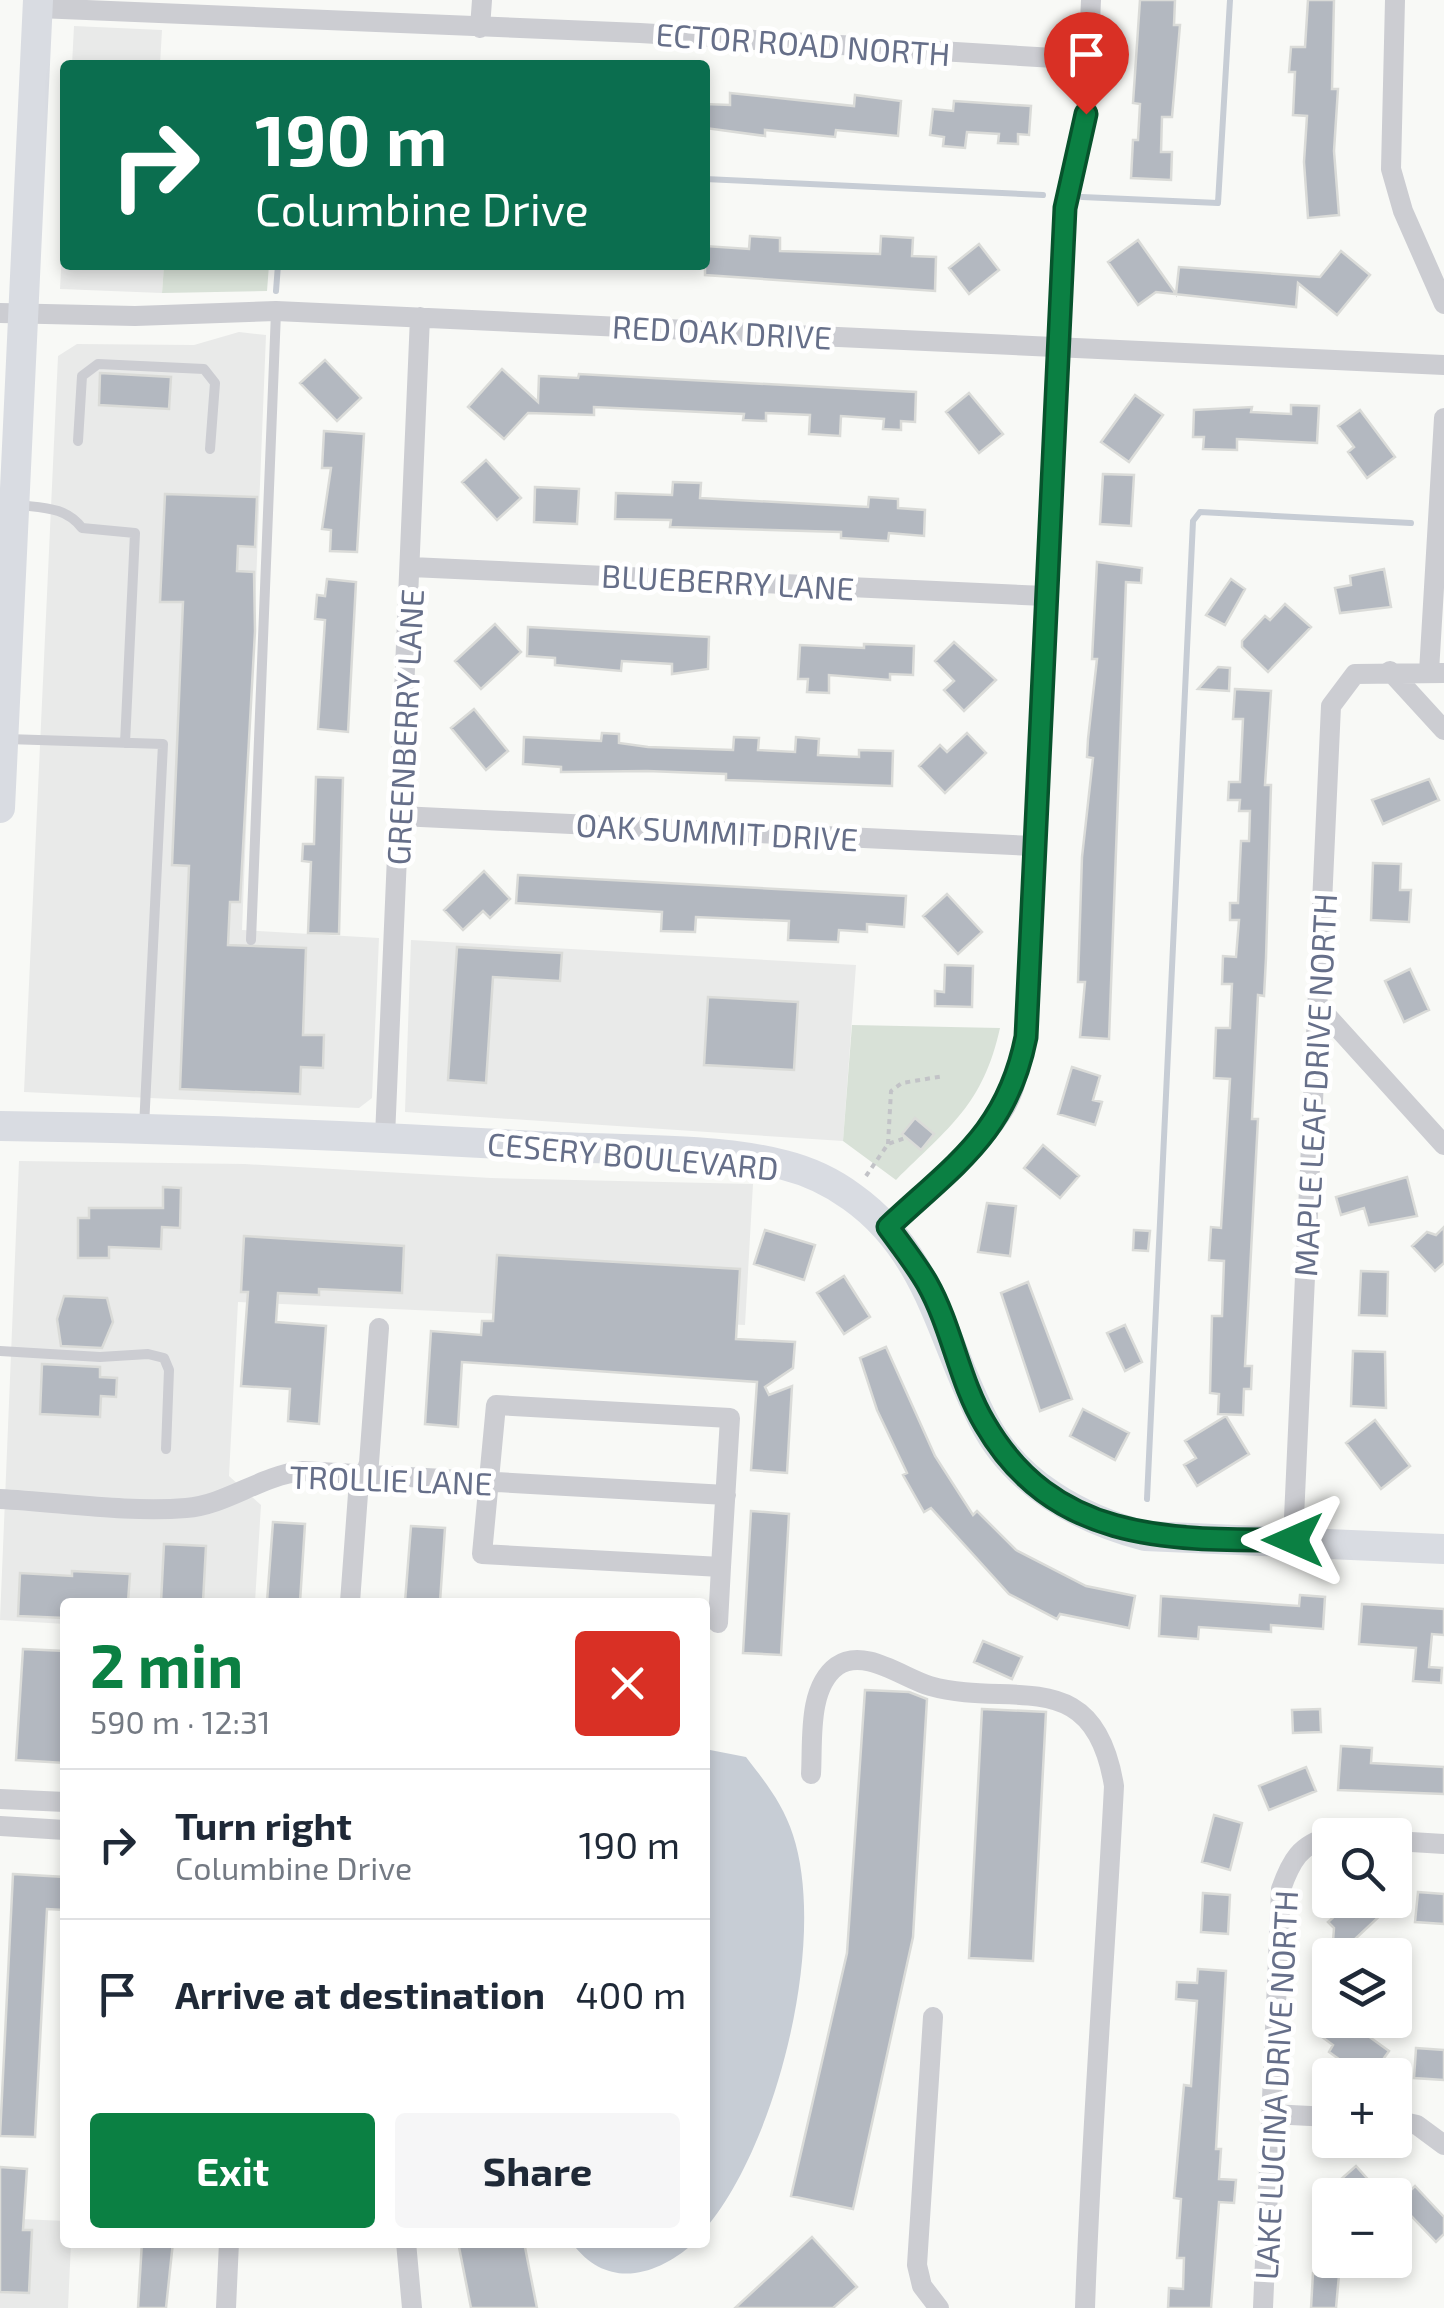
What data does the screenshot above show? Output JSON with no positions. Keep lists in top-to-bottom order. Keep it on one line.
{"streets":{"main road":["CESERY BOULEVARD"],"street":["ECTOR ROAD NORTH","RED OAK DRIVE","BLUEBERRY LANE","GREENBERRY LANE","OAK SUMMIT DRIVE","MAPLE LEAF DRIVE NORTH","TROLLIE LANE","LAKE LUCINA DRIVE NORTH"]},"crossings":[["RED OAK DRIVE","GREENBERRY LANE"],["BLUEBERRY LANE","GREENBERRY LANE"],["GREENBERRY LANE","OAK SUMMIT DRIVE"],["GREENBERRY LANE","CESERY BOULEVARD"],["MAPLE LEAF DRIVE NORTH","CESERY BOULEVARD"]],"page":{"turn":["190 m","Columbine Drive"],"heading":["2 min","590 m · 12:31"],"list":[{"name":"Turn right","note":"Columbine Drive","value":"190 m"},{"name":"Arrive at destination","value":"400 m"}],"map_buttons":["+","−"],"buttons":["Exit","Share"]}}
